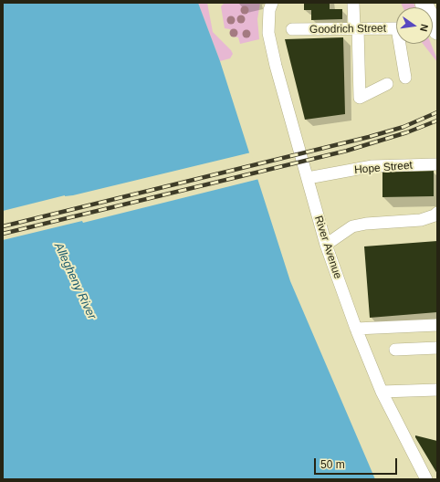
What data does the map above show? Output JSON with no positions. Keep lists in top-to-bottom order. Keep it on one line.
{"streets":{"street":["Goodrich Street","Hope Street","River Avenue"]},"crossings":[["Hope Street","River Avenue"]],"water":["Allegheny River"],"scale_bar":"50 m","north":"right"}
